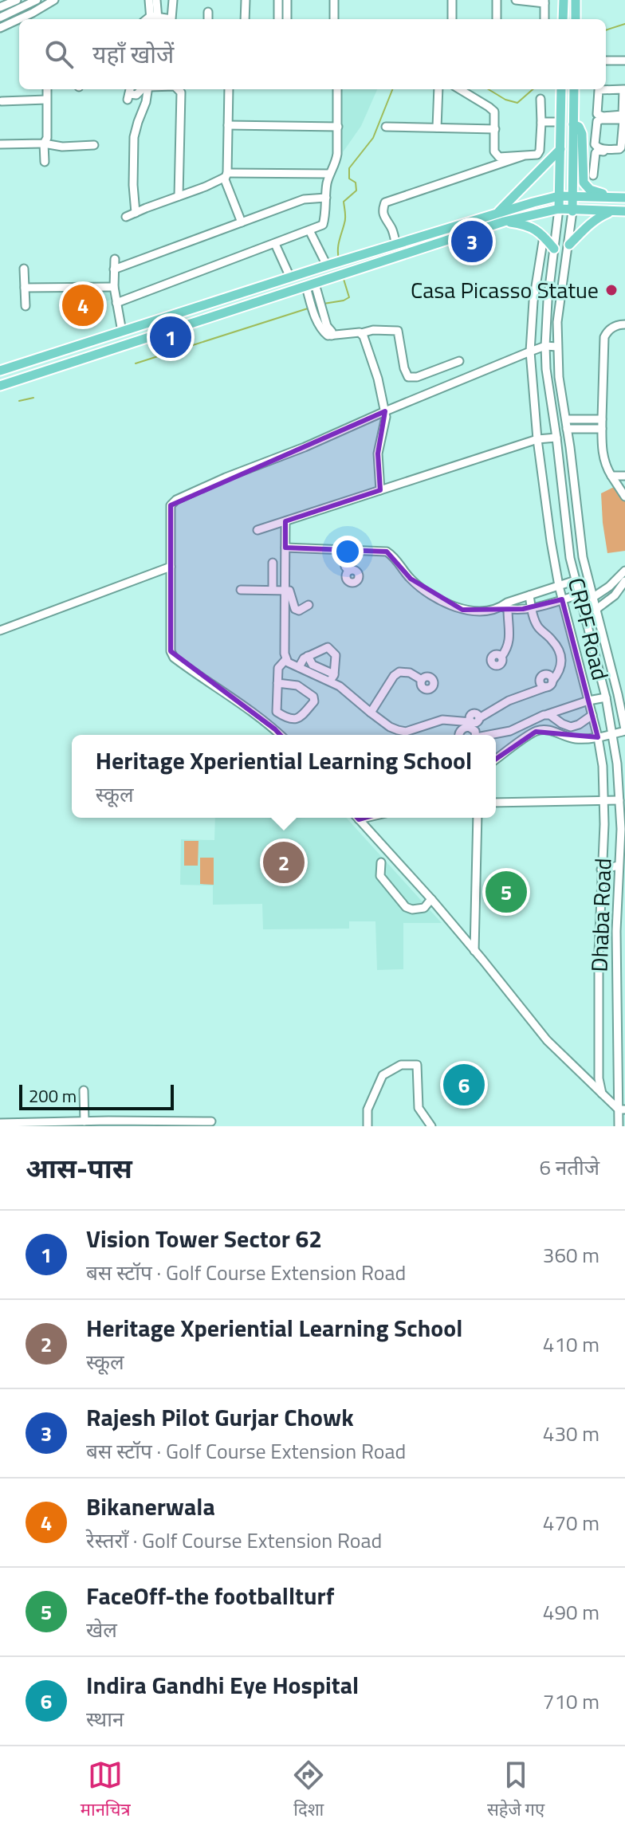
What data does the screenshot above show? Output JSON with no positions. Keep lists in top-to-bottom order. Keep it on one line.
{"streets":{"street":["CRPF Road","Dhaba Road"]},"places":["Casa Picasso Statue"],"scale_bar":"200 m","page":{"search":"यहाँ खोजें","pins":["3","4","1","2","5","6"],"popup":["Heritage Xperiential Learning School","स्कूल"],"scale":"200 m","heading":["आस-पास","6 नतीजे"],"list":[{"mark":"1","name":"Vision Tower Sector 62","note":"बस स्टॉप · Golf Course Extension Road","value":"360 m"},{"mark":"2","name":"Heritage Xperiential Learning School","note":"स्कूल","value":"410 m"},{"mark":"3","name":"Rajesh Pilot Gurjar Chowk","note":"बस स्टॉप · Golf Course Extension Road","value":"430 m"},{"mark":"4","name":"Bikanerwala","note":"रेस्तराँ · Golf Course Extension Road","value":"470 m"},{"mark":"5","name":"FaceOff-the footballturf","note":"खेल","value":"490 m"},{"mark":"6","name":"Indira Gandhi Eye Hospital","note":"स्थान","value":"710 m"}],"nav":["मानचित्र","दिशा","सहेजे गए"]}}
